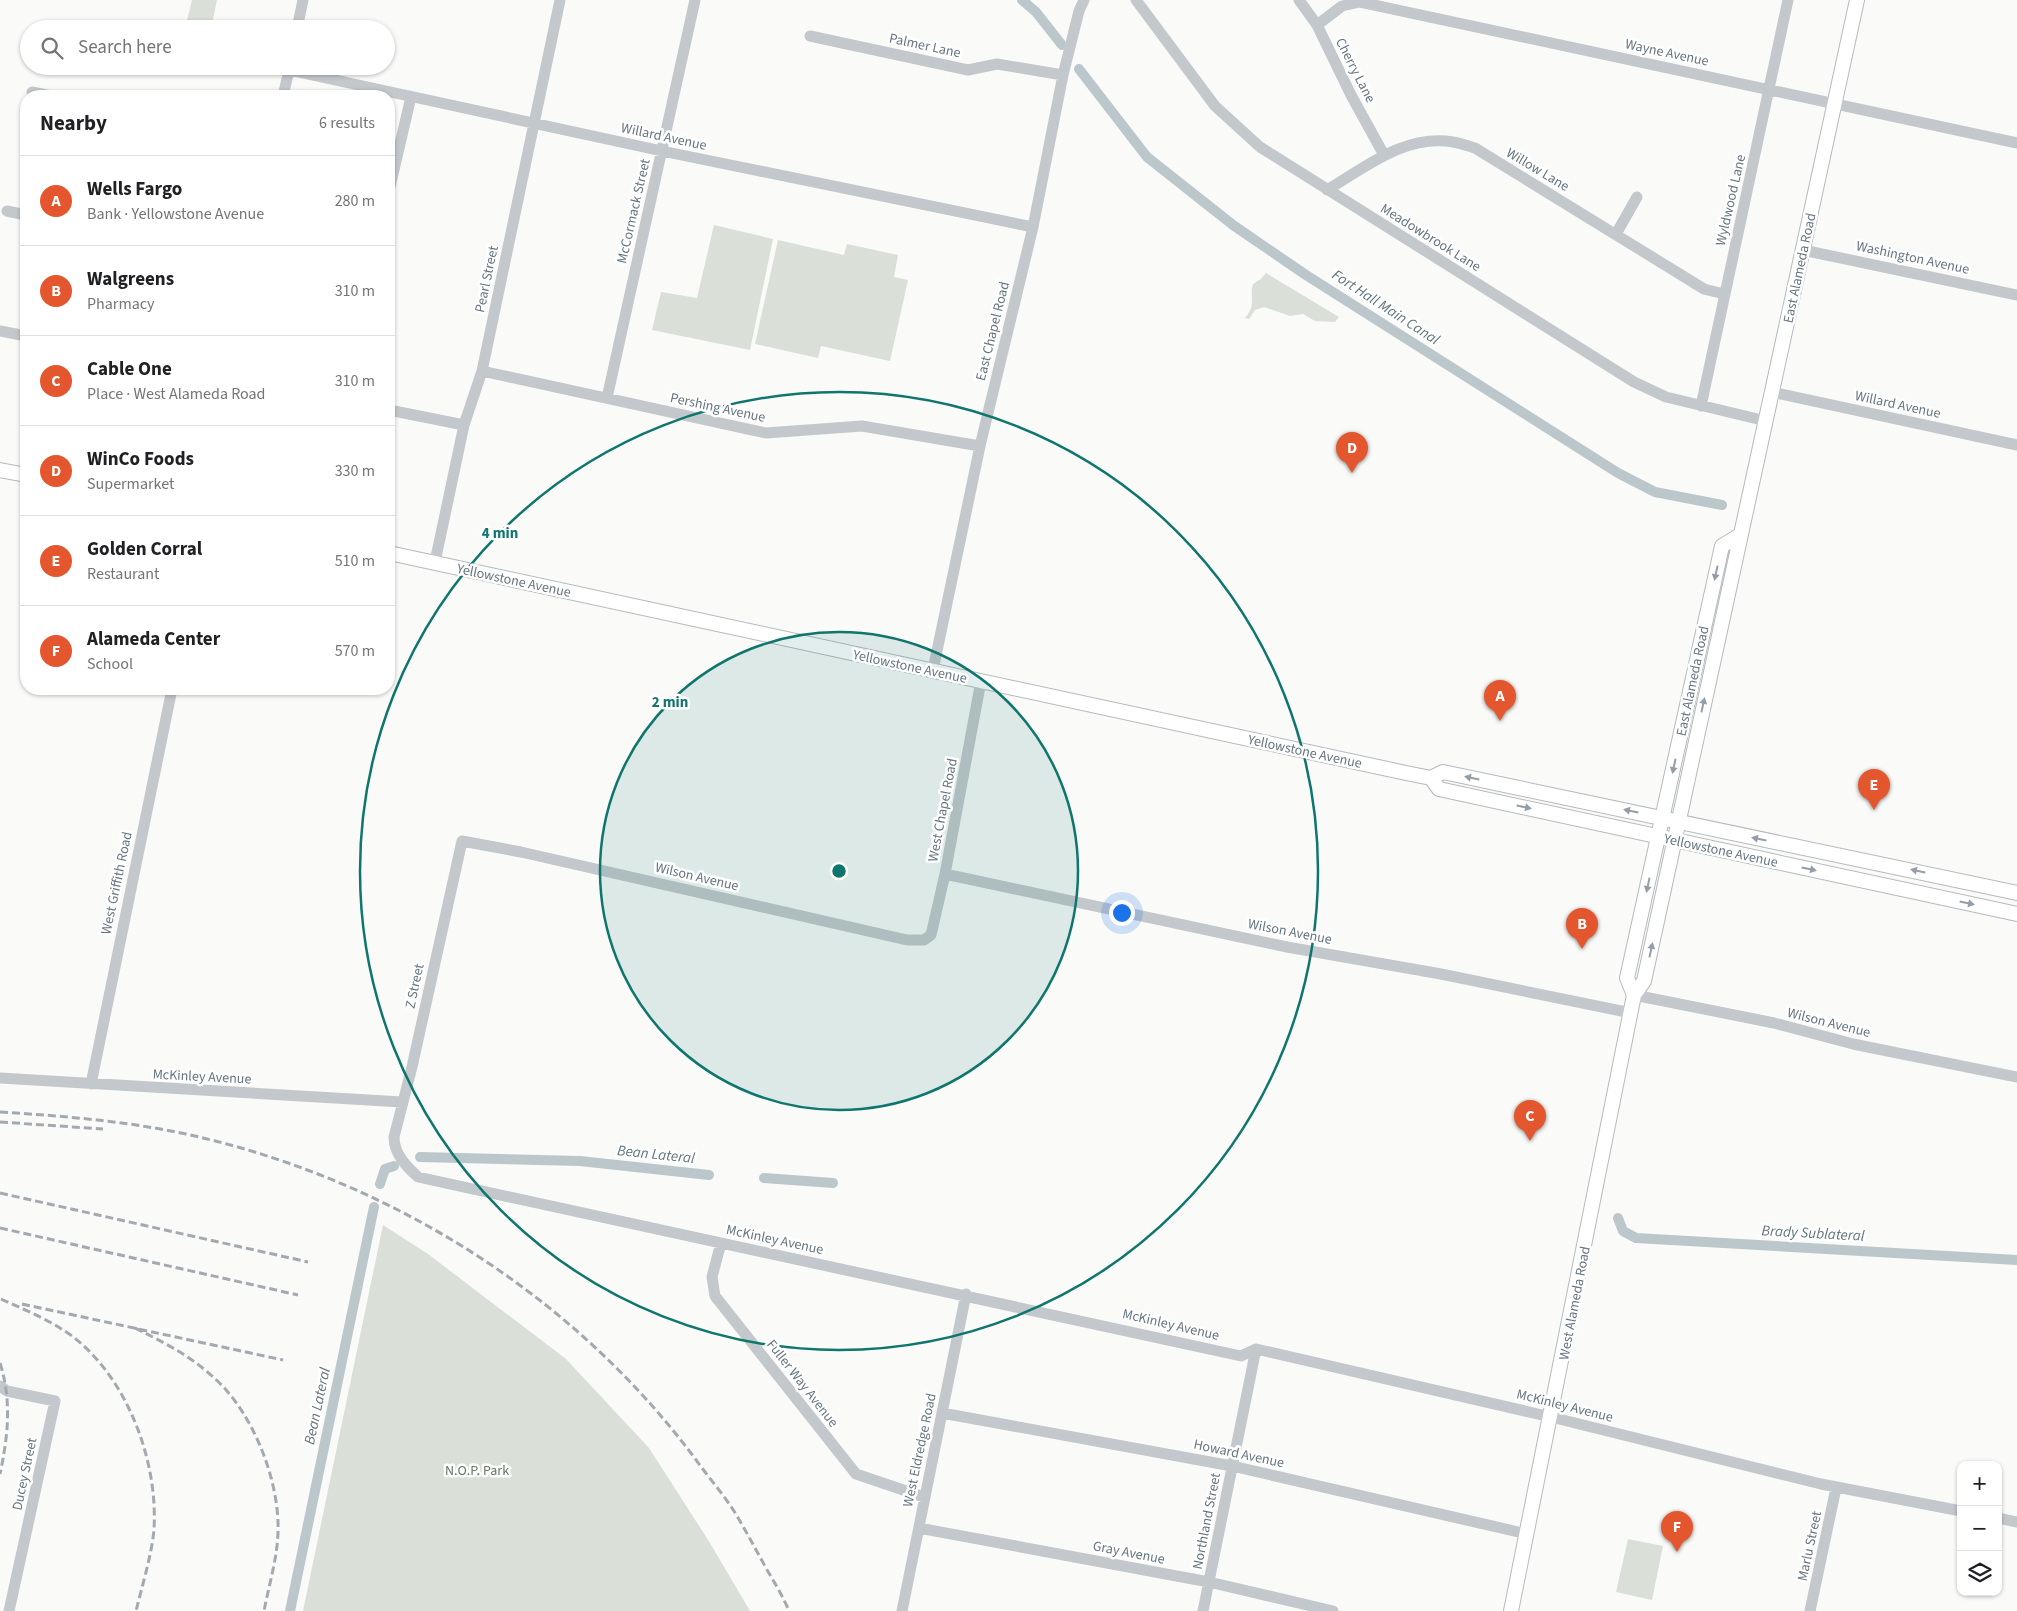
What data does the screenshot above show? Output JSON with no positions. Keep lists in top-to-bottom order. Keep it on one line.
{"streets":{"main road":["East Alameda Road","Yellowstone Avenue","West Alameda Road"],"street":["Palmer Lane","Wayne Avenue","Cherry Lane","Willard Avenue","Willow Lane","Wyldwood Lane","McCormack Street","Meadowbrook Lane","Washington Avenue","Pearl Street","East Chapel Road","Pershing Avenue","West Chapel Road","Wilson Avenue","West Griffith Road","Z Street","McKinley Avenue","Fuller Way Avenue","West Eldredge Road","Howard Avenue","Ducey Street","Northland Street","Marlu Street","Gray Avenue"]},"crossings":[["Palmer Lane","East Chapel Road"],["Wayne Avenue","Cherry Lane"],["Wayne Avenue","Wyldwood Lane"],["Wayne Avenue","East Alameda Road"],["Cherry Lane","Willow Lane"],["Willard Avenue","McCormack Street"],["Willard Avenue","East Alameda Road"],["Willard Avenue","Pearl Street"],["Willard Avenue","East Chapel Road"],["Willow Lane","Wyldwood Lane"],["Willow Lane","Meadowbrook Lane"],["Wyldwood Lane","Meadowbrook Lane"],["McCormack Street","Pershing Avenue"],["Meadowbrook Lane","East Alameda Road"],["Washington Avenue","East Alameda Road"],["East Alameda Road","Yellowstone Avenue"],["East Alameda Road","West Alameda Road"],["Pearl Street","Pershing Avenue"],["Pearl Street","Yellowstone Avenue"],["East Chapel Road","Pershing Avenue"],["East Chapel Road","Yellowstone Avenue"],["Yellowstone Avenue","West Chapel Road"],["Yellowstone Avenue","West Alameda Road"],["West Chapel Road","Wilson Avenue"],["Wilson Avenue","Z Street"],["Wilson Avenue","West Alameda Road"],["West Griffith Road","McKinley Avenue"],["Z Street","McKinley Avenue"],["McKinley Avenue","West Alameda Road"],["McKinley Avenue","Fuller Way Avenue"],["McKinley Avenue","West Eldredge Road"],["McKinley Avenue","Northland Street"],["McKinley Avenue","Marlu Street"],["West Alameda Road","Howard Avenue"],["Fuller Way Avenue","West Eldredge Road"],["West Eldredge Road","Howard Avenue"],["West Eldredge Road","Gray Avenue"],["Howard Avenue","Northland Street"],["Northland Street","Gray Avenue"]],"water":["Fort Hall Main Canal","Bean Lateral","Brady Sublateral"],"parks":["N.O.P. Park"],"page":{"search":"Search here","heading":["Nearby","6 results"],"list":[{"mark":"A","name":"Wells Fargo","note":"Bank · Yellowstone Avenue","value":"280 m"},{"mark":"B","name":"Walgreens","note":"Pharmacy","value":"310 m"},{"mark":"C","name":"Cable One","note":"Place · West Alameda Road","value":"310 m"},{"mark":"D","name":"WinCo Foods","note":"Supermarket","value":"330 m"},{"mark":"E","name":"Golden Corral","note":"Restaurant","value":"510 m"},{"mark":"F","name":"Alameda Center","note":"School","value":"570 m"}],"pins":["D","A","E","B","C","F"],"map_buttons":["+","−"]},"rings":["4 min","2 min"]}
